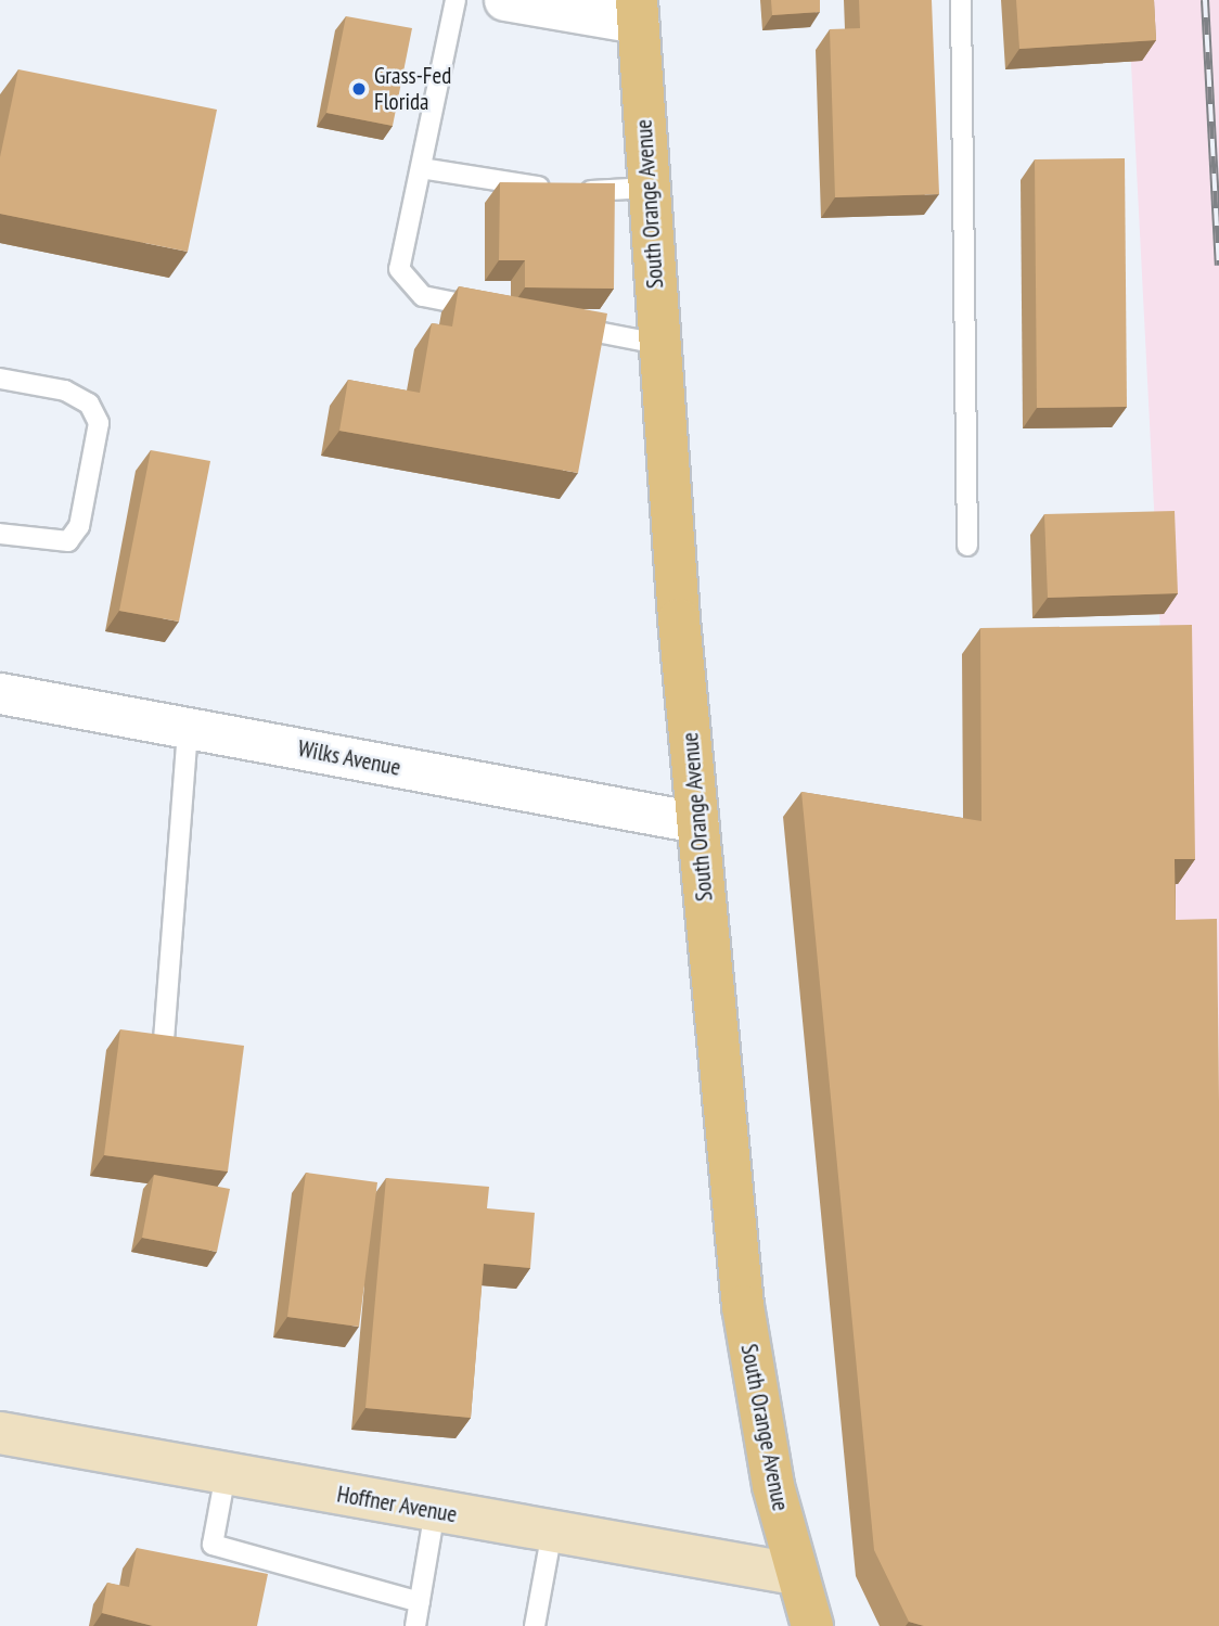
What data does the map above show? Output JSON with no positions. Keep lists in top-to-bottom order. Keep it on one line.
{"streets":{"main road":["South Orange Avenue","Hoffner Avenue"],"street":["Wilks Avenue"]},"crossings":[["South Orange Avenue","Wilks Avenue"],["South Orange Avenue","Hoffner Avenue"]],"places":["Grass-Fed Florida"]}
